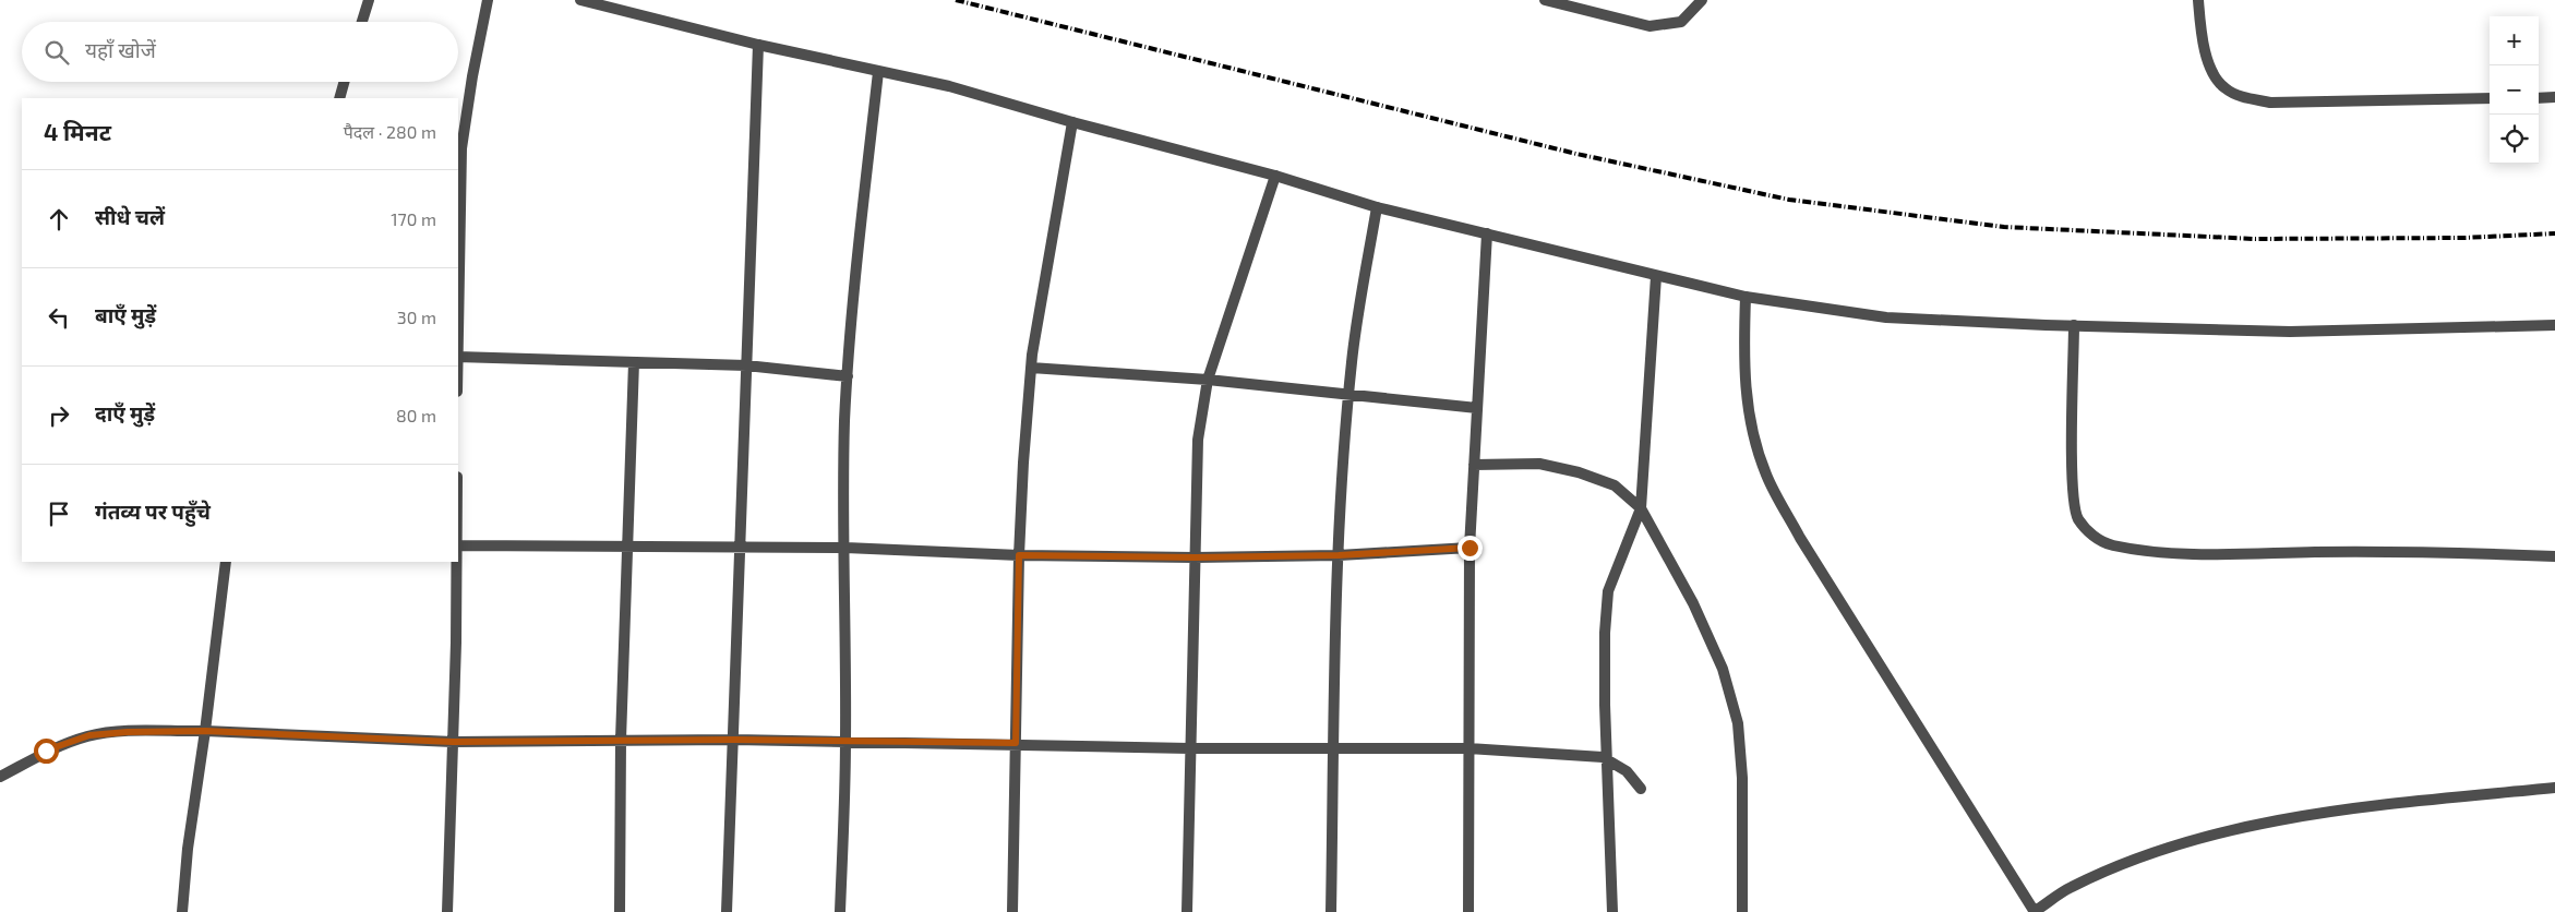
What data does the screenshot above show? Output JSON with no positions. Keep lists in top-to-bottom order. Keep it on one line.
{"page":{"map_buttons":["+","−"],"search":"यहाँ खोजें","heading":["4 मिनट","पैदल · 280 m"],"list":[["सीधे चलें","170 m"],["बाएँ मुड़ें","30 m"],["दाएँ मुड़ें","80 m"],"गंतव्य पर पहुँचे"]}}
